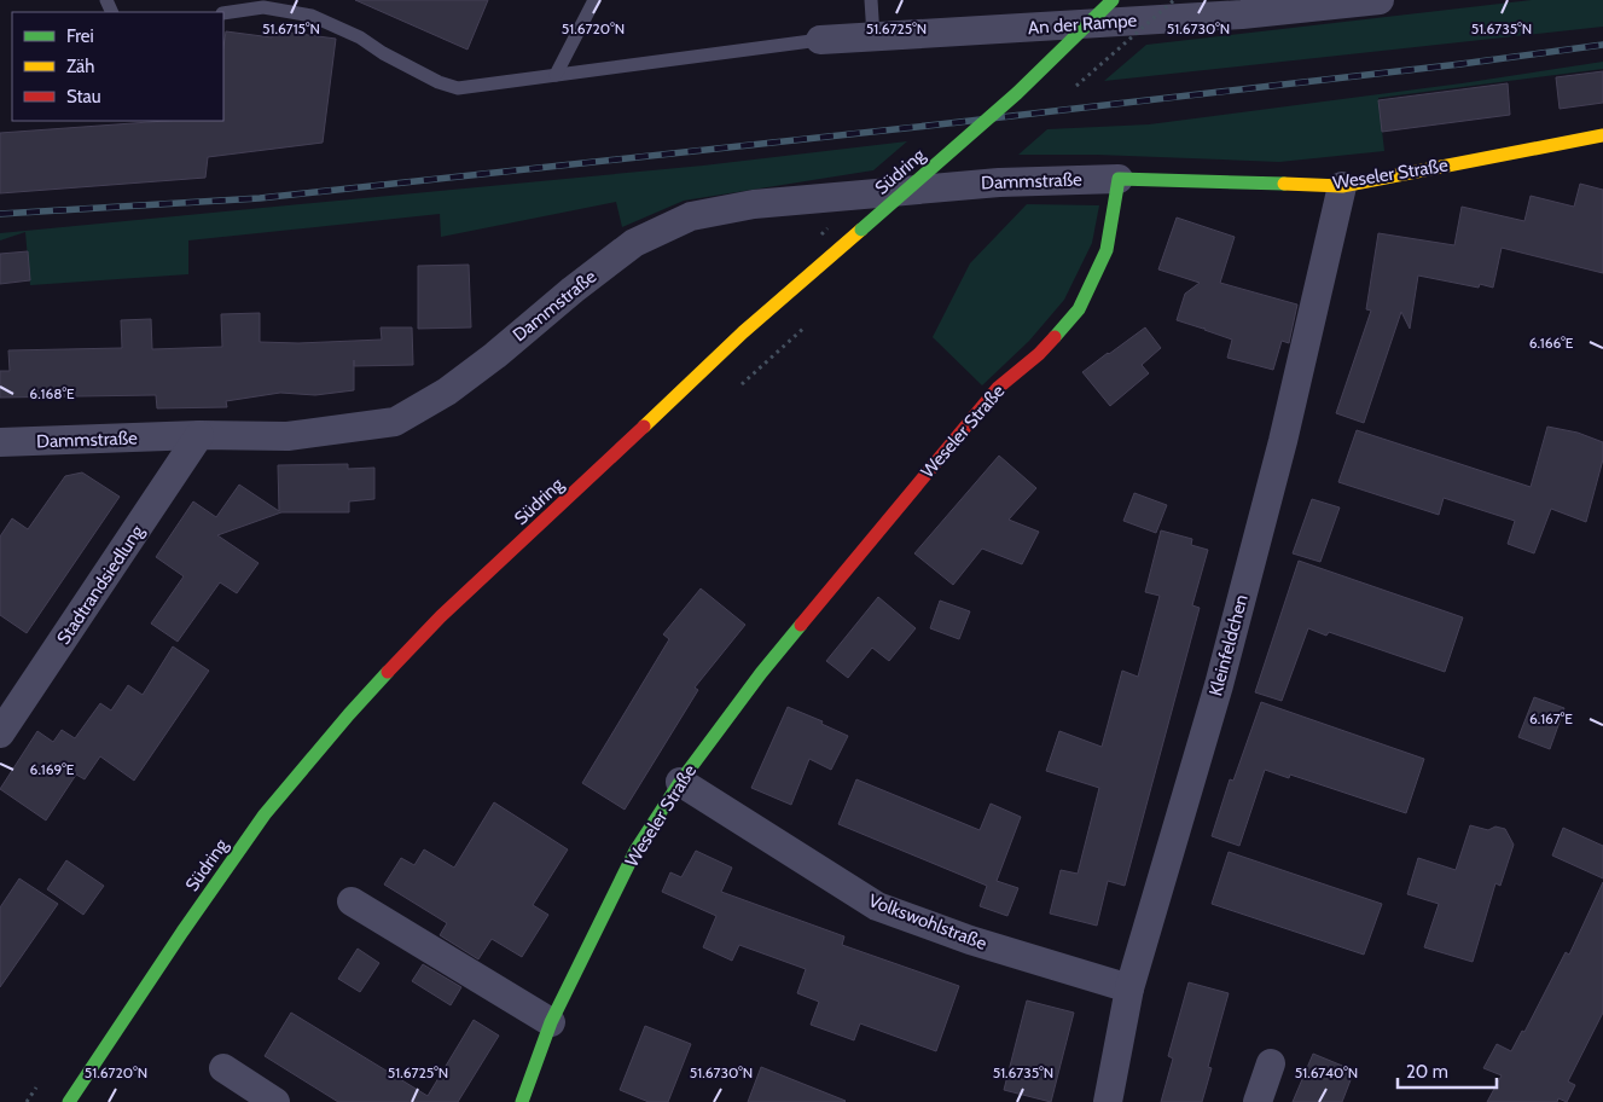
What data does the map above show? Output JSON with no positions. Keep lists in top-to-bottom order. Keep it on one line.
{"streets":{"street":["An der Rampe","Südring","Weseler Straße","Dammstraße","Stadtrandsiedlung","Kleinfeldchen","Volkswohlstraße"]},"crossings":[["Weseler Straße","Dammstraße"],["Weseler Straße","Kleinfeldchen"],["Weseler Straße","Volkswohlstraße"],["Dammstraße","Stadtrandsiedlung"],["Kleinfeldchen","Volkswohlstraße"]],"legend":["Frei","Zäh","Stau"],"scale_bar":"20 m","coordinates":["51.6715°N","51.6720°N","51.6725°N","51.6730°N","51.6735°N","6.166°E","6.168°E","6.167°E","6.169°E","51.6740°N"]}
